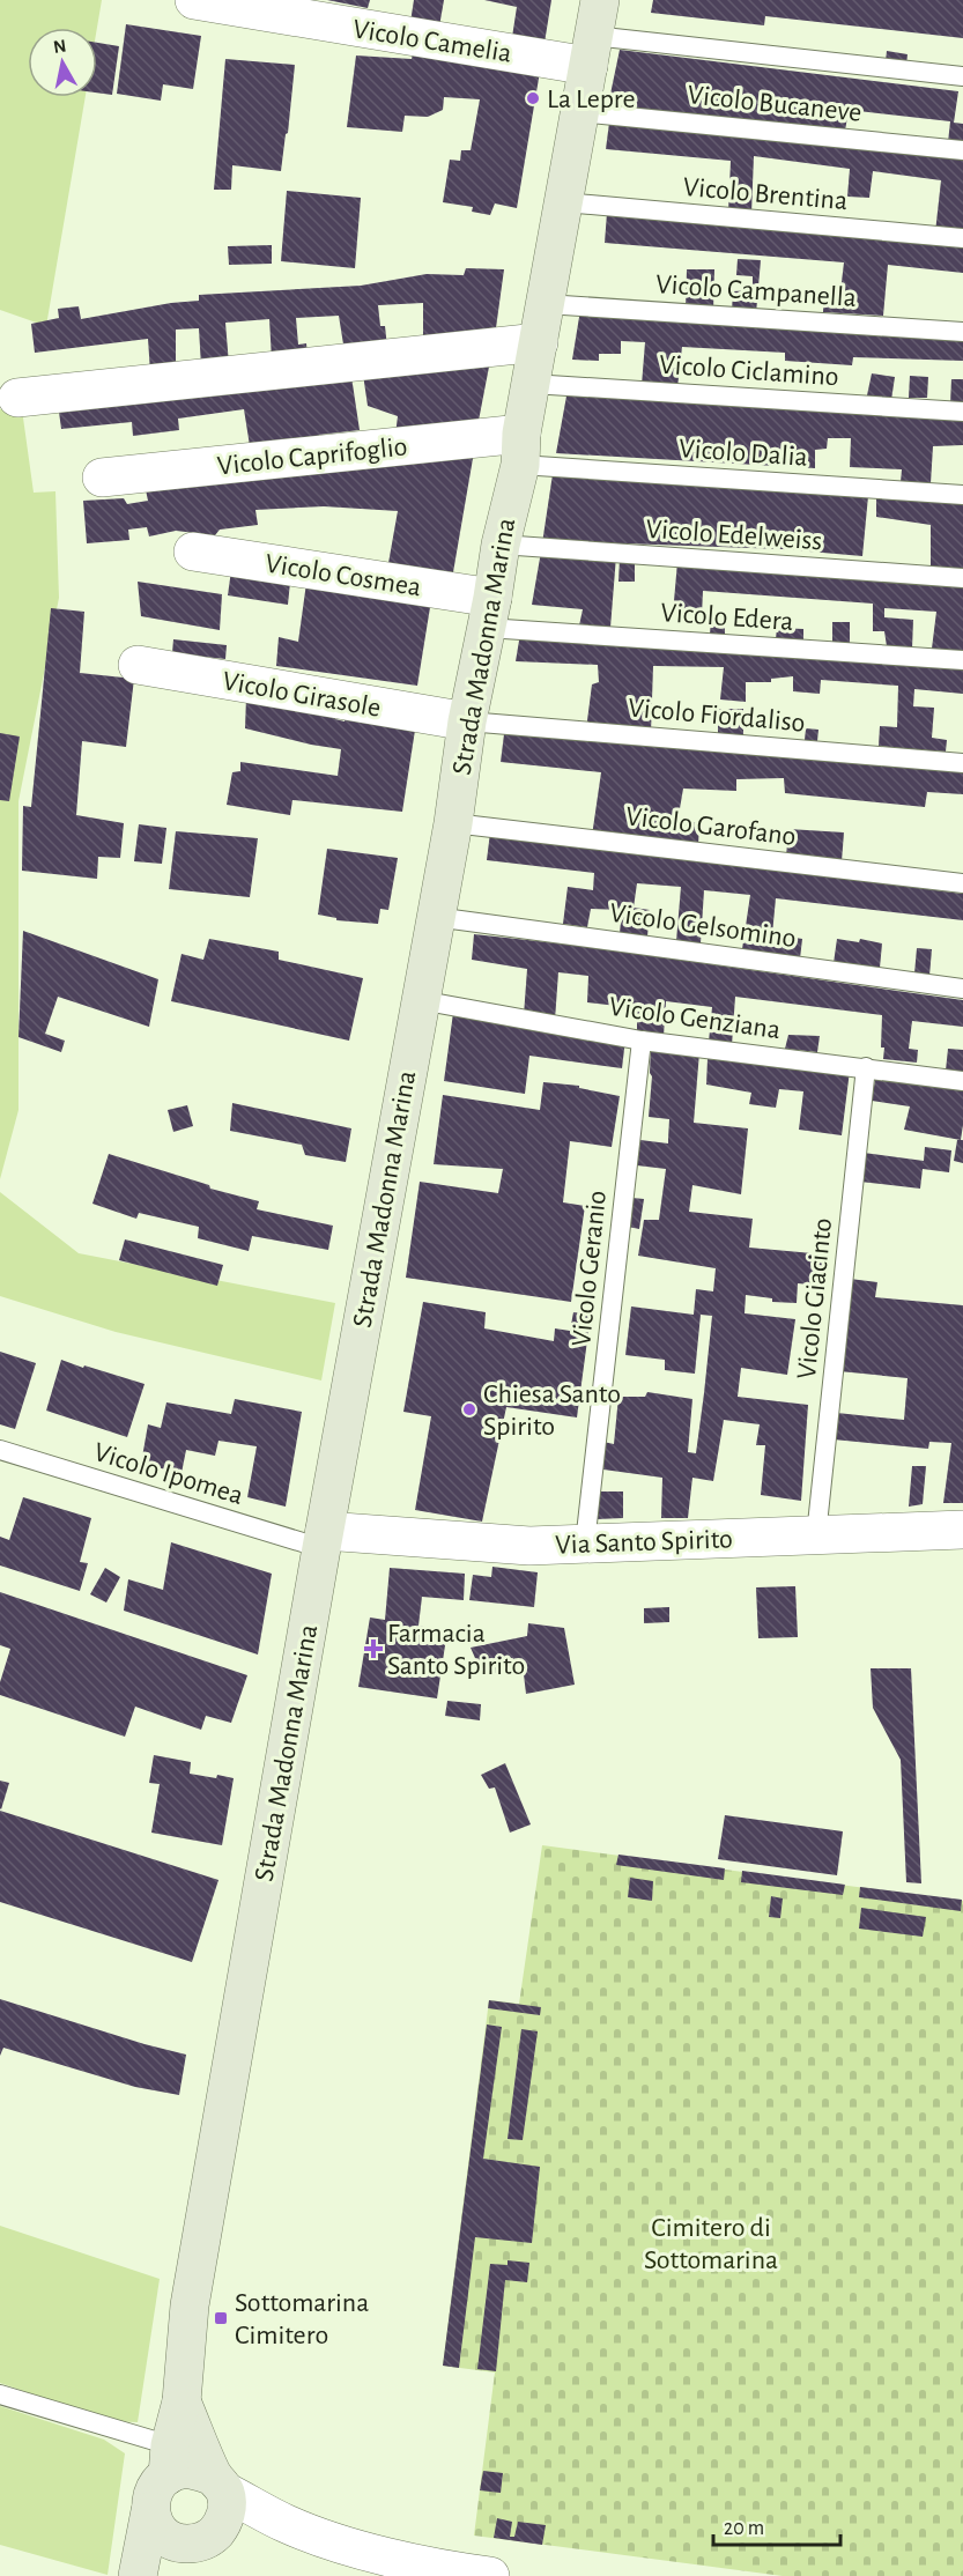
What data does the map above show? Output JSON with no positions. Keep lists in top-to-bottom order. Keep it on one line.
{"streets":{"street":["Vicolo Camelia","Vicolo Caprifoglio","Vicolo Cosmea","Strada Madonna Marina","Vicolo Girasole","Via Santo Spirito"],"lane":["Vicolo Bucaneve","Vicolo Brentina","Vicolo Campanella","Vicolo Ciclamino","Vicolo Dalia","Vicolo Edelweiss","Vicolo Edera","Vicolo Fiordaliso","Vicolo Garofano","Vicolo Gelsomino","Vicolo Genziana","Vicolo Geranio","Vicolo Giacinto","Vicolo Ipomea"]},"crossings":[["Vicolo Camelia","Strada Madonna Marina"],["Vicolo Bucaneve","Strada Madonna Marina"],["Vicolo Brentina","Strada Madonna Marina"],["Vicolo Campanella","Strada Madonna Marina"],["Vicolo Ciclamino","Strada Madonna Marina"],["Vicolo Dalia","Vicolo Caprifoglio"],["Vicolo Dalia","Strada Madonna Marina"],["Vicolo Caprifoglio","Strada Madonna Marina"],["Vicolo Edelweiss","Strada Madonna Marina"],["Vicolo Cosmea","Vicolo Edera"],["Vicolo Cosmea","Strada Madonna Marina"],["Vicolo Edera","Strada Madonna Marina"],["Strada Madonna Marina","Vicolo Girasole"],["Strada Madonna Marina","Vicolo Fiordaliso"],["Strada Madonna Marina","Vicolo Garofano"],["Strada Madonna Marina","Vicolo Gelsomino"],["Strada Madonna Marina","Vicolo Genziana"],["Strada Madonna Marina","Vicolo Ipomea"],["Strada Madonna Marina","Via Santo Spirito"],["Vicolo Girasole","Vicolo Fiordaliso"],["Vicolo Genziana","Vicolo Geranio"],["Vicolo Genziana","Vicolo Giacinto"],["Vicolo Geranio","Via Santo Spirito"],["Vicolo Giacinto","Via Santo Spirito"],["Vicolo Ipomea","Via Santo Spirito"]],"parks":["Cimitero di Sottomarina"],"places":{"other":["La Lepre","Chiesa Santo Spirito"],"health":["Farmacia Santo Spirito"],"transit":["Sottomarina Cimitero"]},"scale_bar":"20 m","north":"top"}
